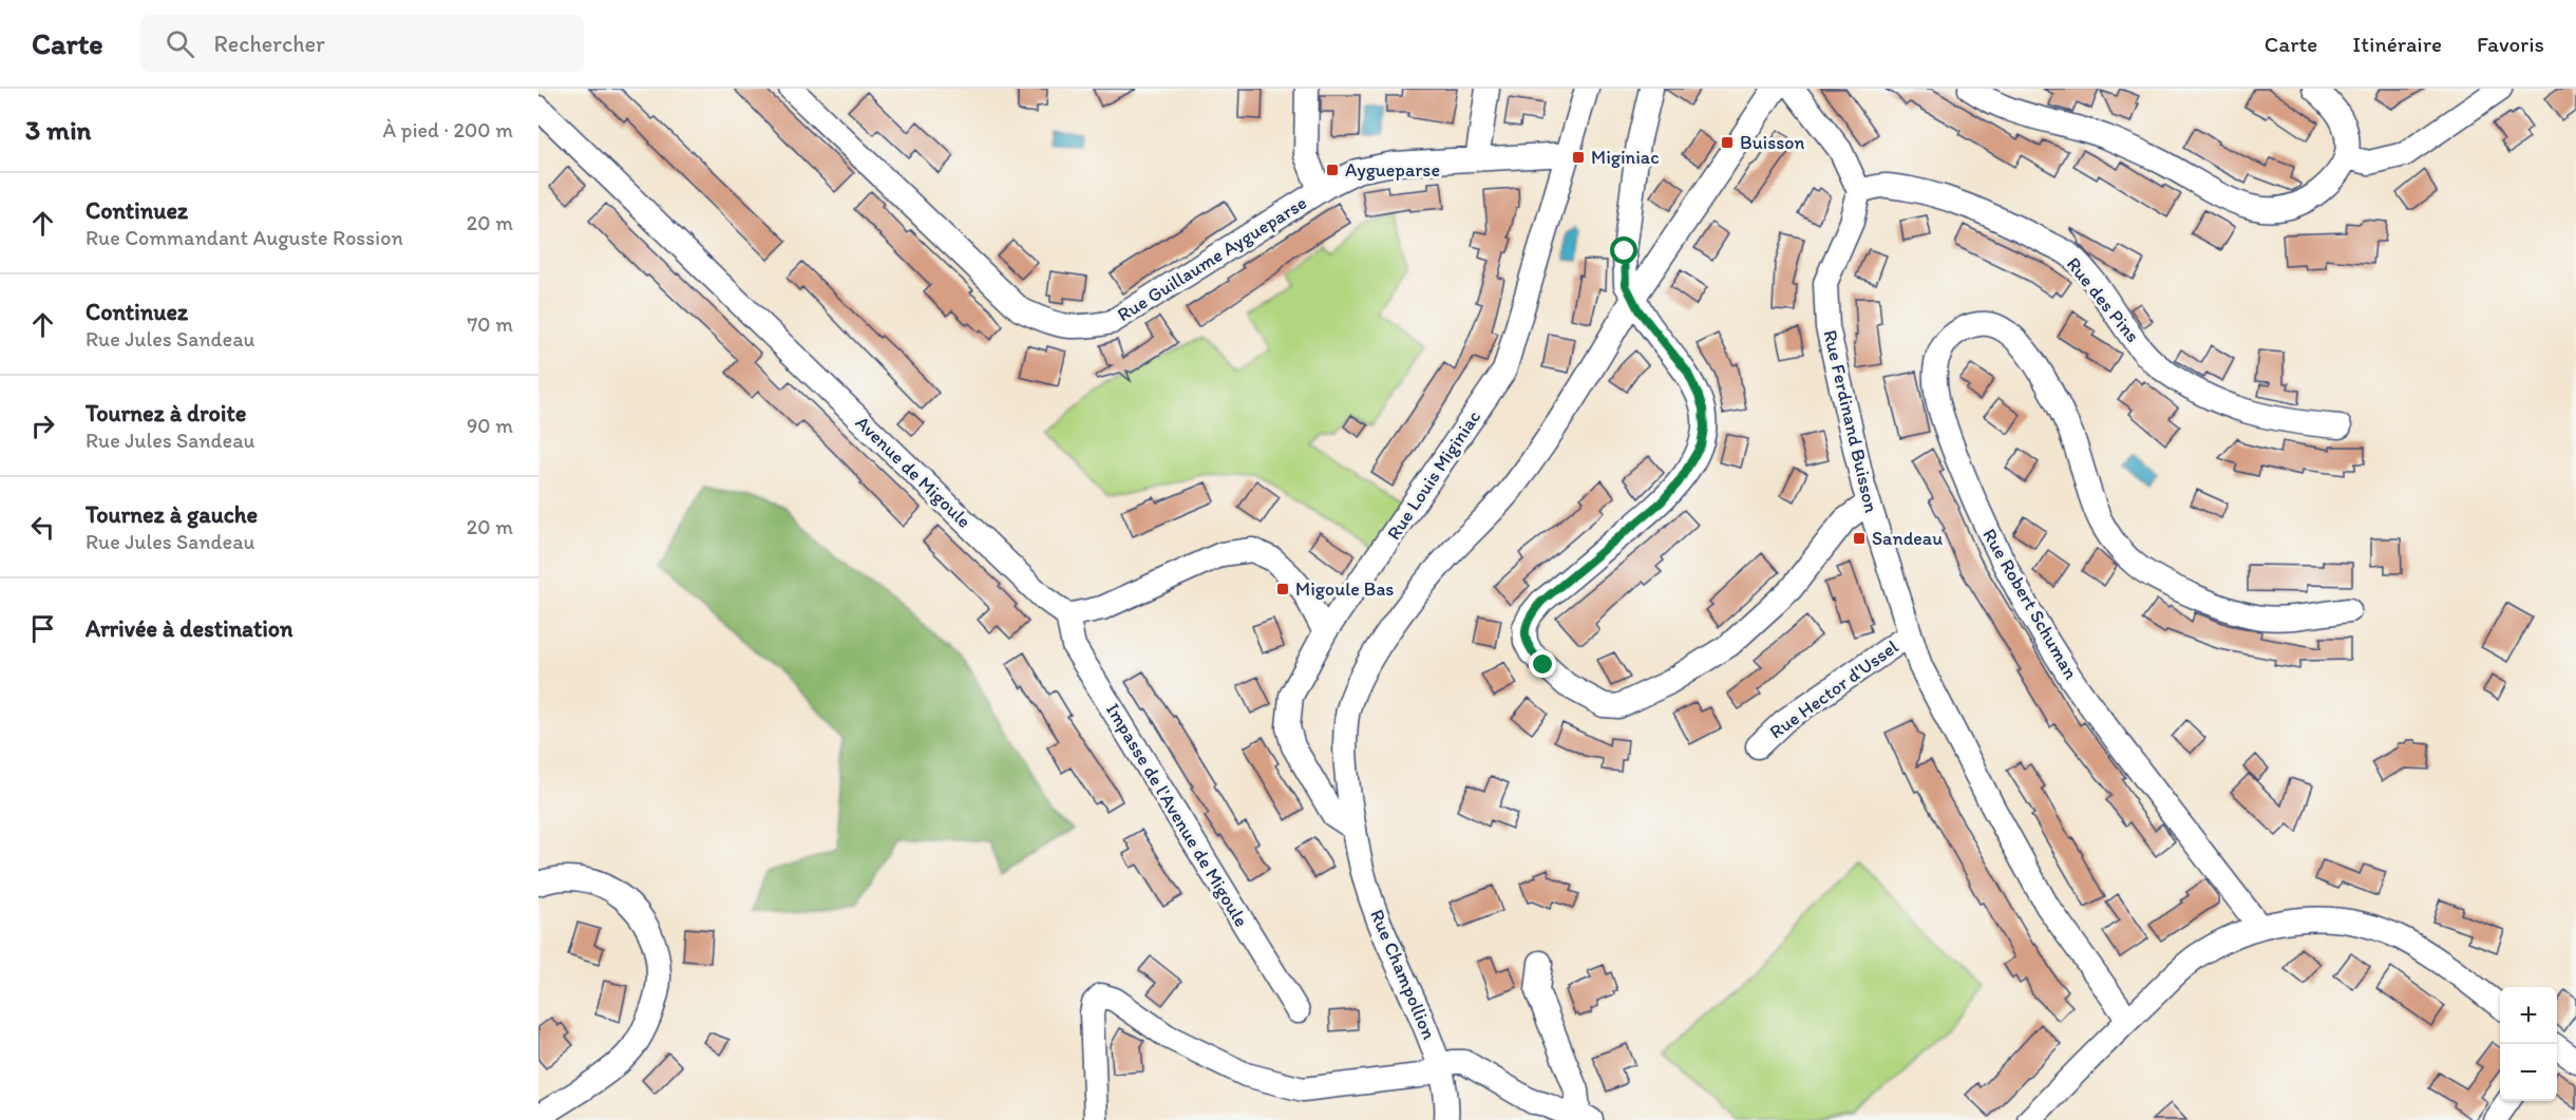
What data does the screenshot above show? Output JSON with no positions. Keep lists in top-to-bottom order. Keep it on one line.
{"streets":{"street":["Rue Guillaume Aygueparse","Rue des Pins","Rue Ferdinand Buisson","Avenue de Migoule","Rue Louis Miginiac","Rue Robert Schuman","Rue Hector d'Ussel","Impasse de l'Avenue de Migoule","Rue Champollion"]},"crossings":[["Rue Guillaume Aygueparse","Rue Louis Miginiac"],["Rue des Pins","Rue Ferdinand Buisson"],["Rue Ferdinand Buisson","Rue Hector d'Ussel"],["Avenue de Migoule","Impasse de l'Avenue de Migoule"],["Rue Louis Miginiac","Rue Champollion"]],"places":{"transit":["Buisson","Miginiac","Aygueparse","Sandeau","Migoule Bas"]},"page":{"header":"Carte","search":"Rechercher","nav":["Carte","Itinéraire","Favoris"],"heading":["3 min","À pied · 200 m"],"list":[["Continuez","Rue Commandant Auguste Rossion","20 m"],["Continuez","Rue Jules Sandeau","70 m"],["Tournez à droite","Rue Jules Sandeau","90 m"],["Tournez à gauche","Rue Jules Sandeau","20 m"],"Arrivée à destination"],"map_buttons":["+","−"]}}
